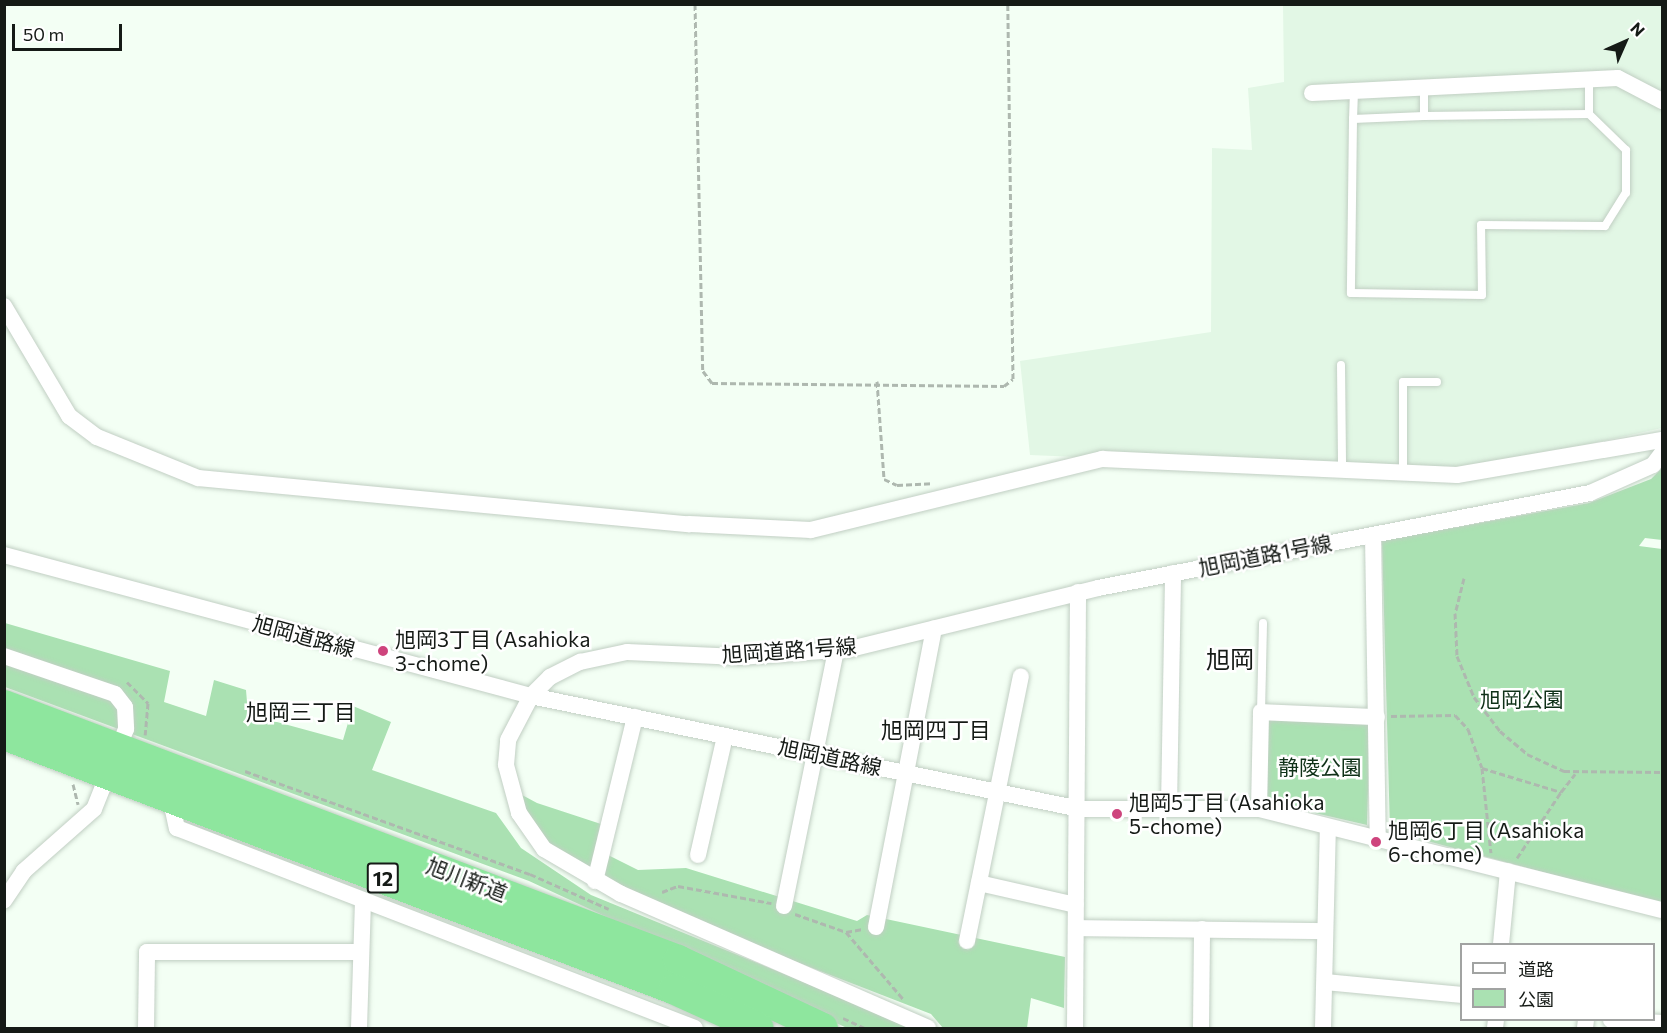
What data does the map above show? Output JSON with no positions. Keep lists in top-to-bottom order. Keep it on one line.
{"streets":{"highway":["12","旭川新道"],"street":["旭岡道路1号線","旭岡道路線"]},"crossings":[["旭岡道路1号線","旭岡道路線"]],"districts":["旭岡","旭岡三丁目","旭岡四丁目"],"parks":["旭岡公園","静陵公園"],"places":["旭岡3丁目 (Asahioka 3-chome)","旭岡5丁目 (Asahioka 5-chome)","旭岡6丁目 (Asahioka 6-chome)"],"legend":["道路","公園"],"scale_bar":"50 m","north":"top right"}
